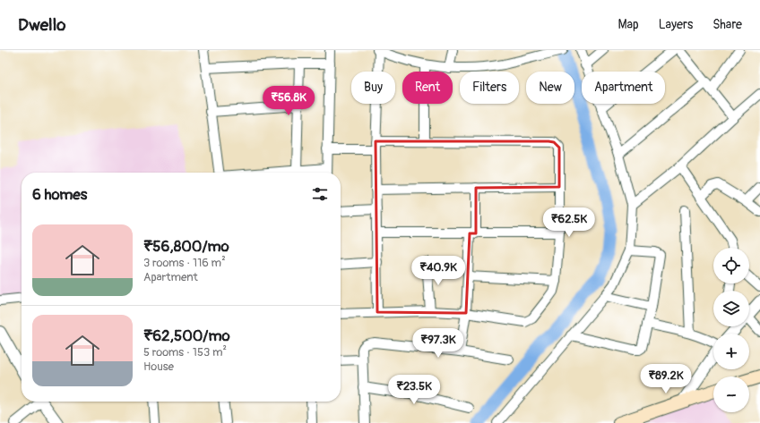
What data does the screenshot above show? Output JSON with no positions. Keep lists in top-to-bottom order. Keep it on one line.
{"page":{"header":"Dwello","nav":["Map","Layers","Share"],"chip":["Buy","Rent","Filters","New","Apartment"],"price":["₹56.8K","₹62.5K","₹40.9K","₹97.3K","₹89.2K","₹23.5K"],"heading":"6 homes","list":[{"name":"₹56,800/mo","note":"3 rooms · 116 m² · Apartment"},{"name":"₹62,500/mo","note":"5 rooms · 153 m² · House"}],"map_buttons":["+","−"]}}
